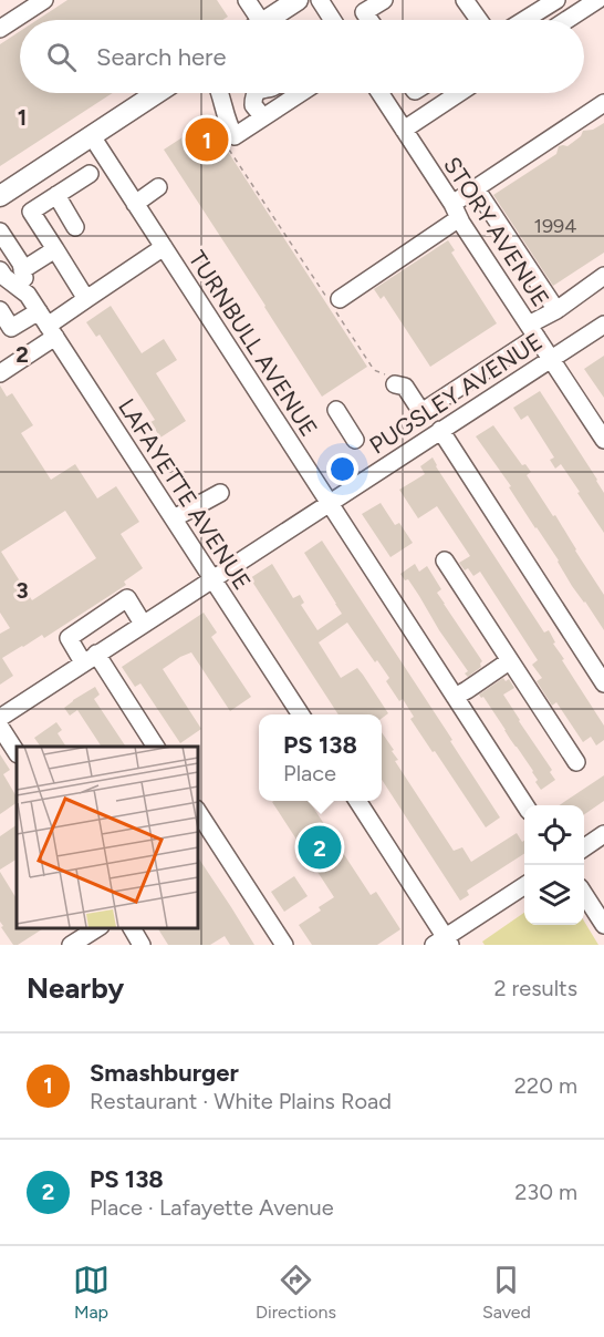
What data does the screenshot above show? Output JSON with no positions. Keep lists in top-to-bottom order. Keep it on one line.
{"streets":{"street":["STORY AVENUE","TURNBULL AVENUE","PUGSLEY AVENUE","LAFAYETTE AVENUE"]},"crossings":[["STORY AVENUE","PUGSLEY AVENUE"],["TURNBULL AVENUE","PUGSLEY AVENUE"],["PUGSLEY AVENUE","LAFAYETTE AVENUE"]],"house_numbers":["1994"],"page":{"search":"Search here","pins":["1","2"],"popup":["PS 138","Place"],"heading":["Nearby","2 results"],"list":[{"mark":"1","name":"Smashburger","note":"Restaurant · White Plains Road","value":"220 m"},{"mark":"2","name":"PS 138","note":"Place · Lafayette Avenue","value":"230 m"}],"nav":["Map","Directions","Saved"]},"grid":{"rows":["1","2","3"]}}
